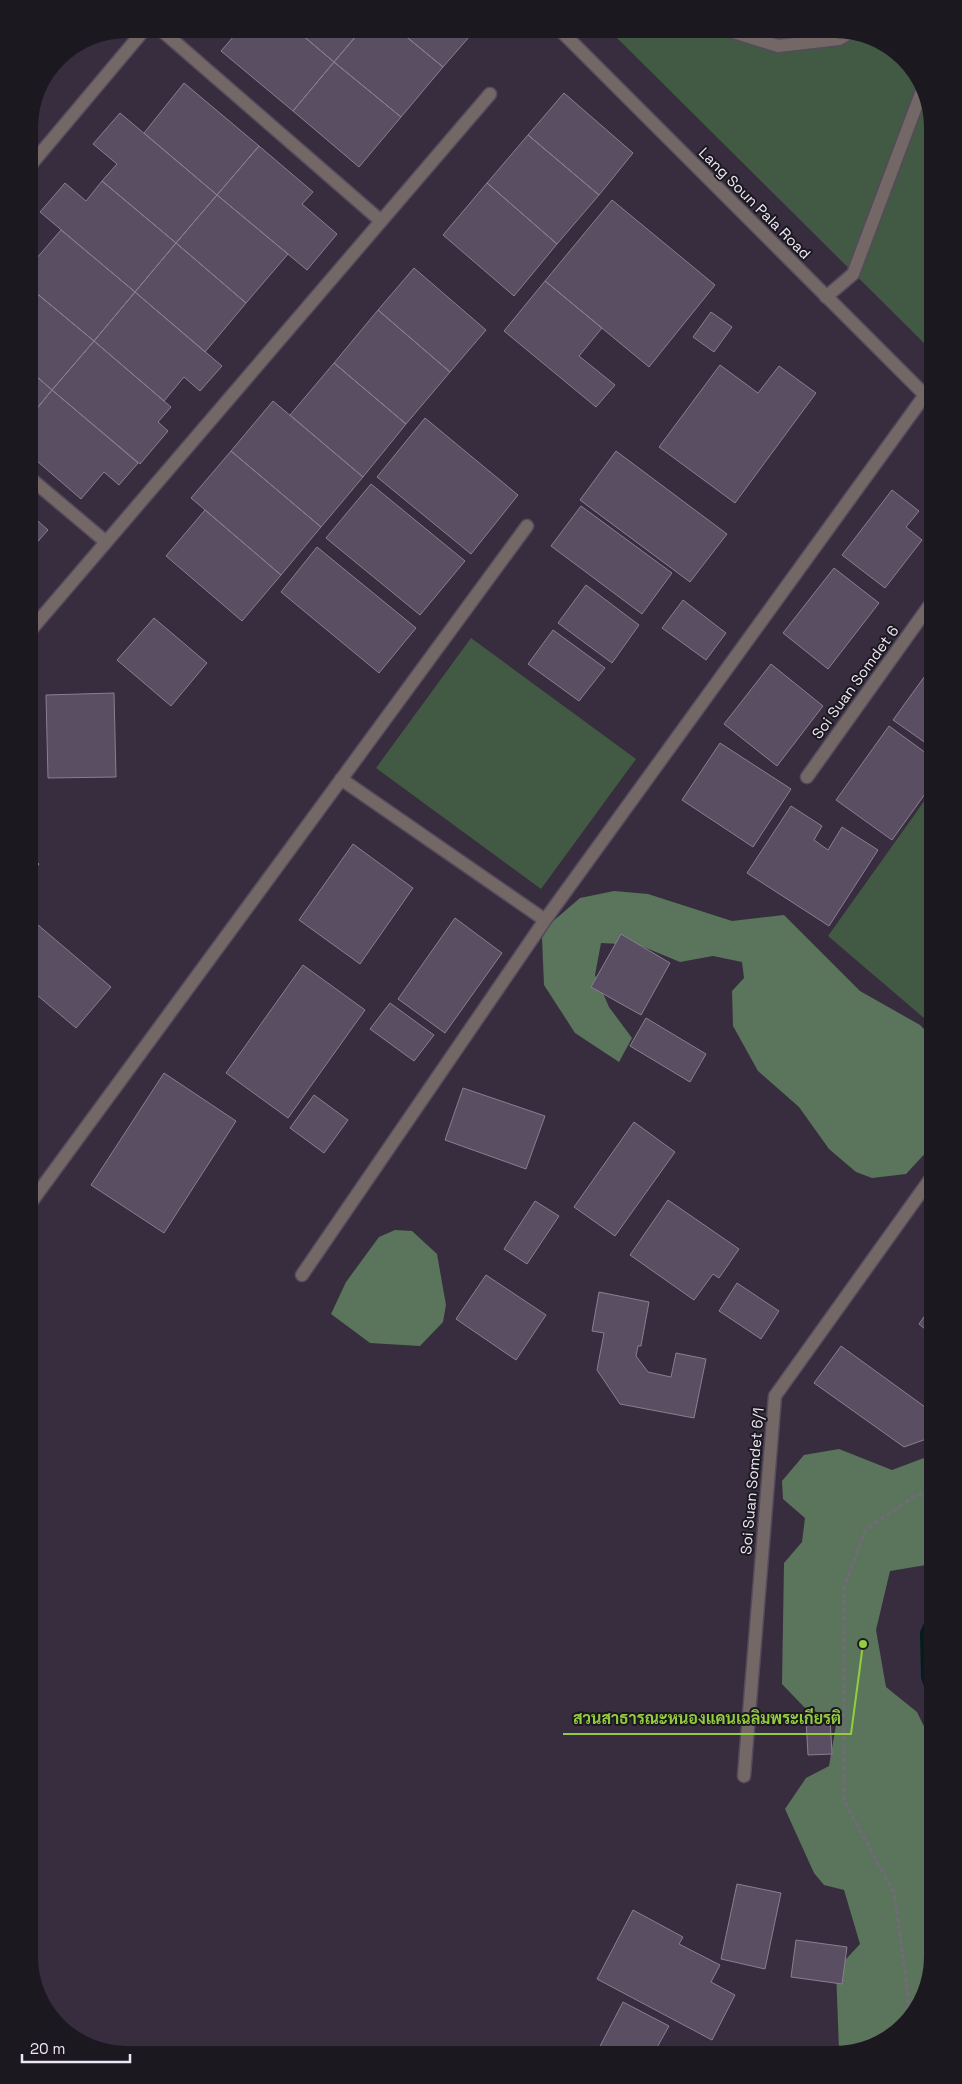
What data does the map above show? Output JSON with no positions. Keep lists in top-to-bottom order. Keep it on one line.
{"streets":{"street":["Lang Soun Pala Road","Soi Suan Somdet 6","Soi Suan Somdet 6/1"]},"places":["สวนสาธารณะหนองแคนเฉลิมพระเกียรติ"],"scale_bar":"20 m"}
